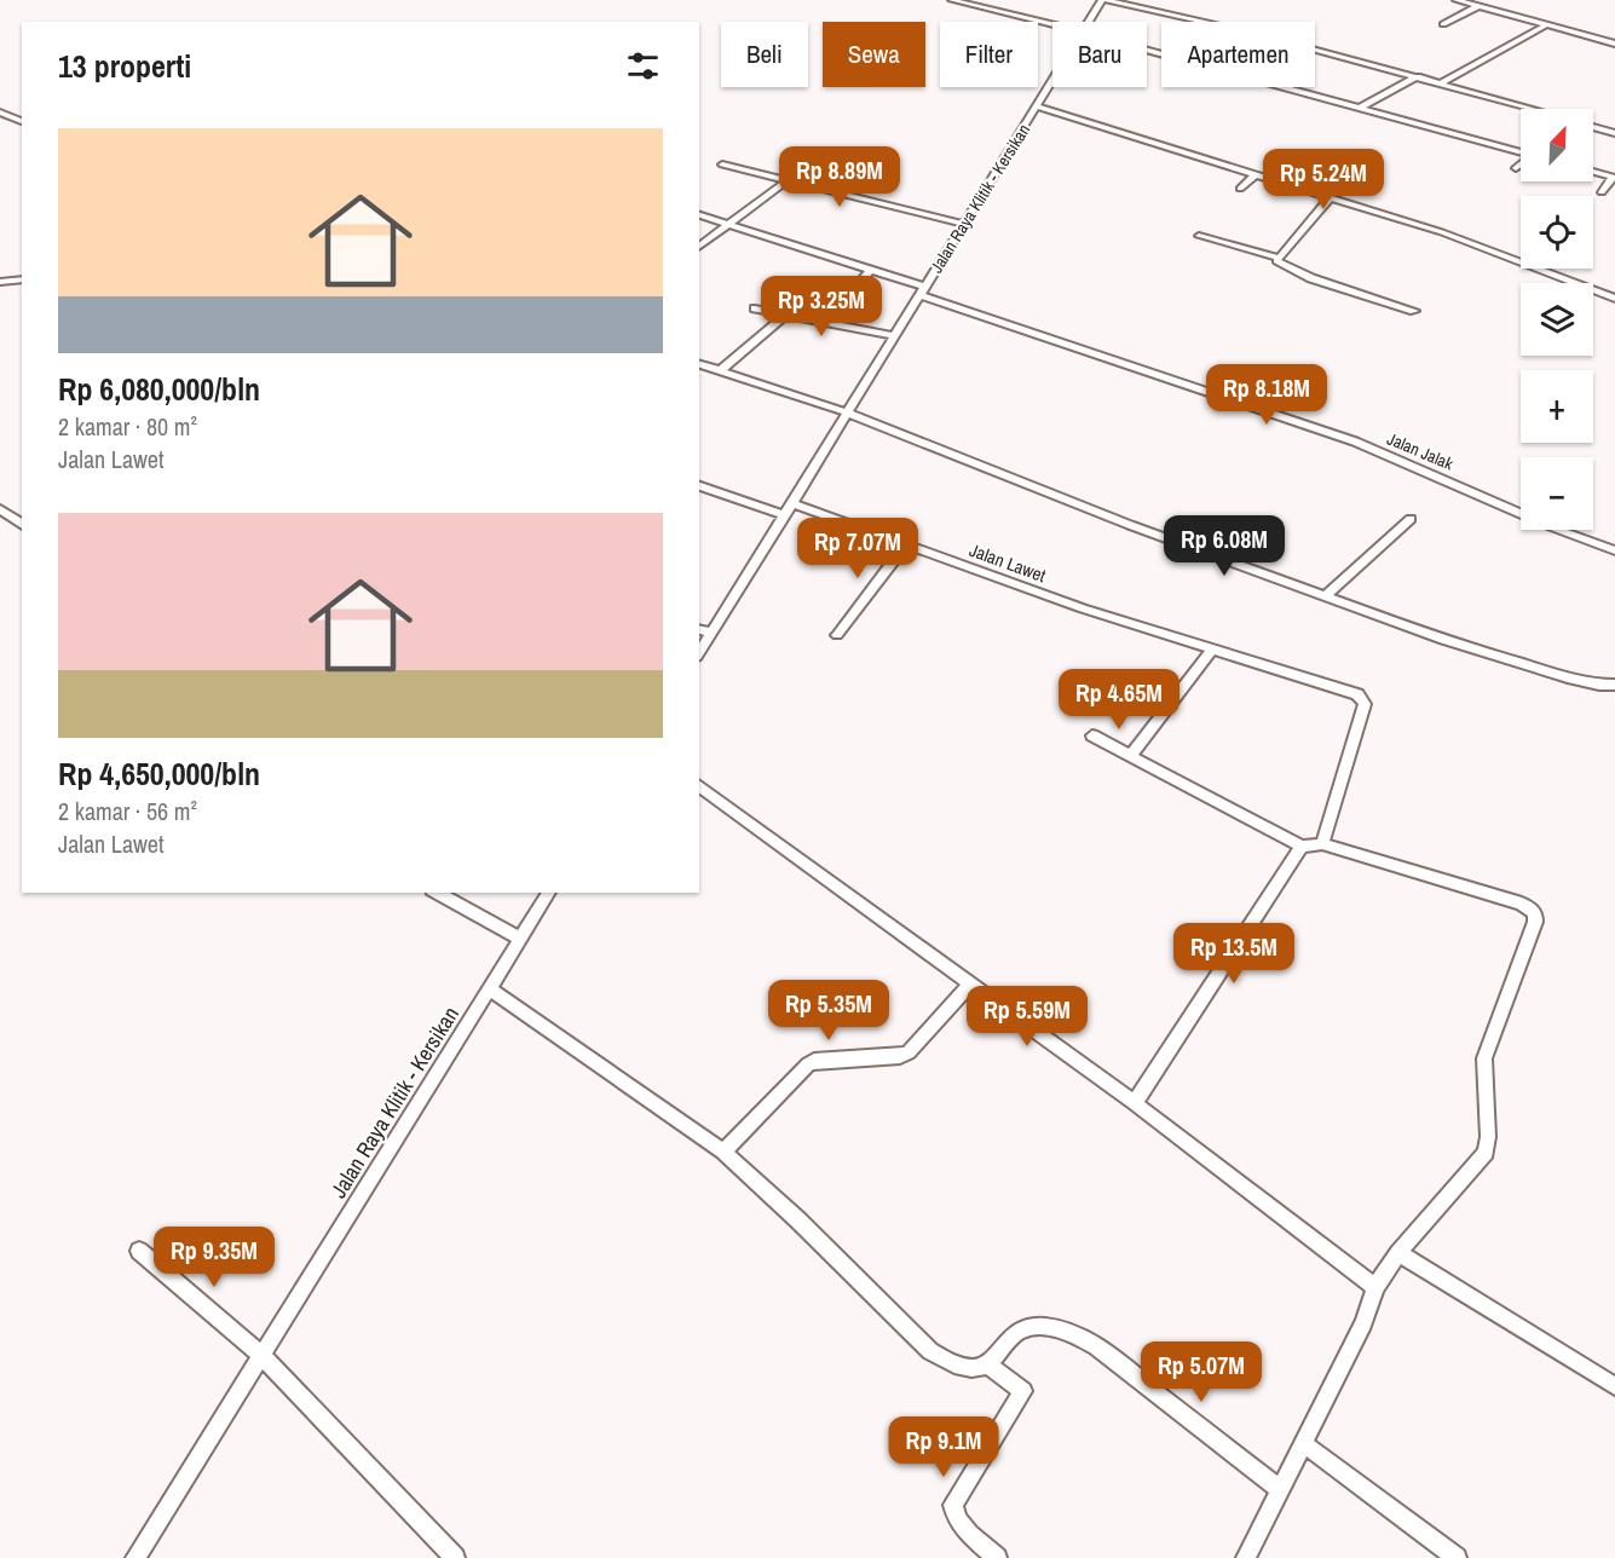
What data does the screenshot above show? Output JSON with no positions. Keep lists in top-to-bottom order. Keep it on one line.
{"streets":{"street":["Jalan Raya Klitik - Kersikan","Jalan Jalak","Jalan Lawet"]},"crossings":[["Jalan Raya Klitik - Kersikan","Jalan Jalak"],["Jalan Raya Klitik - Kersikan","Jalan Lawet"]],"north":"top right","page":{"chip":["Beli","Sewa","Filter","Baru","Apartemen"],"heading":"13 properti","map_buttons":["+","−"],"list":[{"name":"Rp 6,080,000/bln","note":"2 kamar · 80 m² · Jalan Lawet"},{"name":"Rp 4,650,000/bln","note":"2 kamar · 56 m² · Jalan Lawet"}],"price":["Rp 8.89M","Rp 5.24M","Rp 3.25M","Rp 8.18M","Rp 6.08M","Rp 7.07M","Rp 4.65M","Rp 13.5M","Rp 5.35M","Rp 5.59M","Rp 9.35M","Rp 5.07M","Rp 9.1M"]}}
